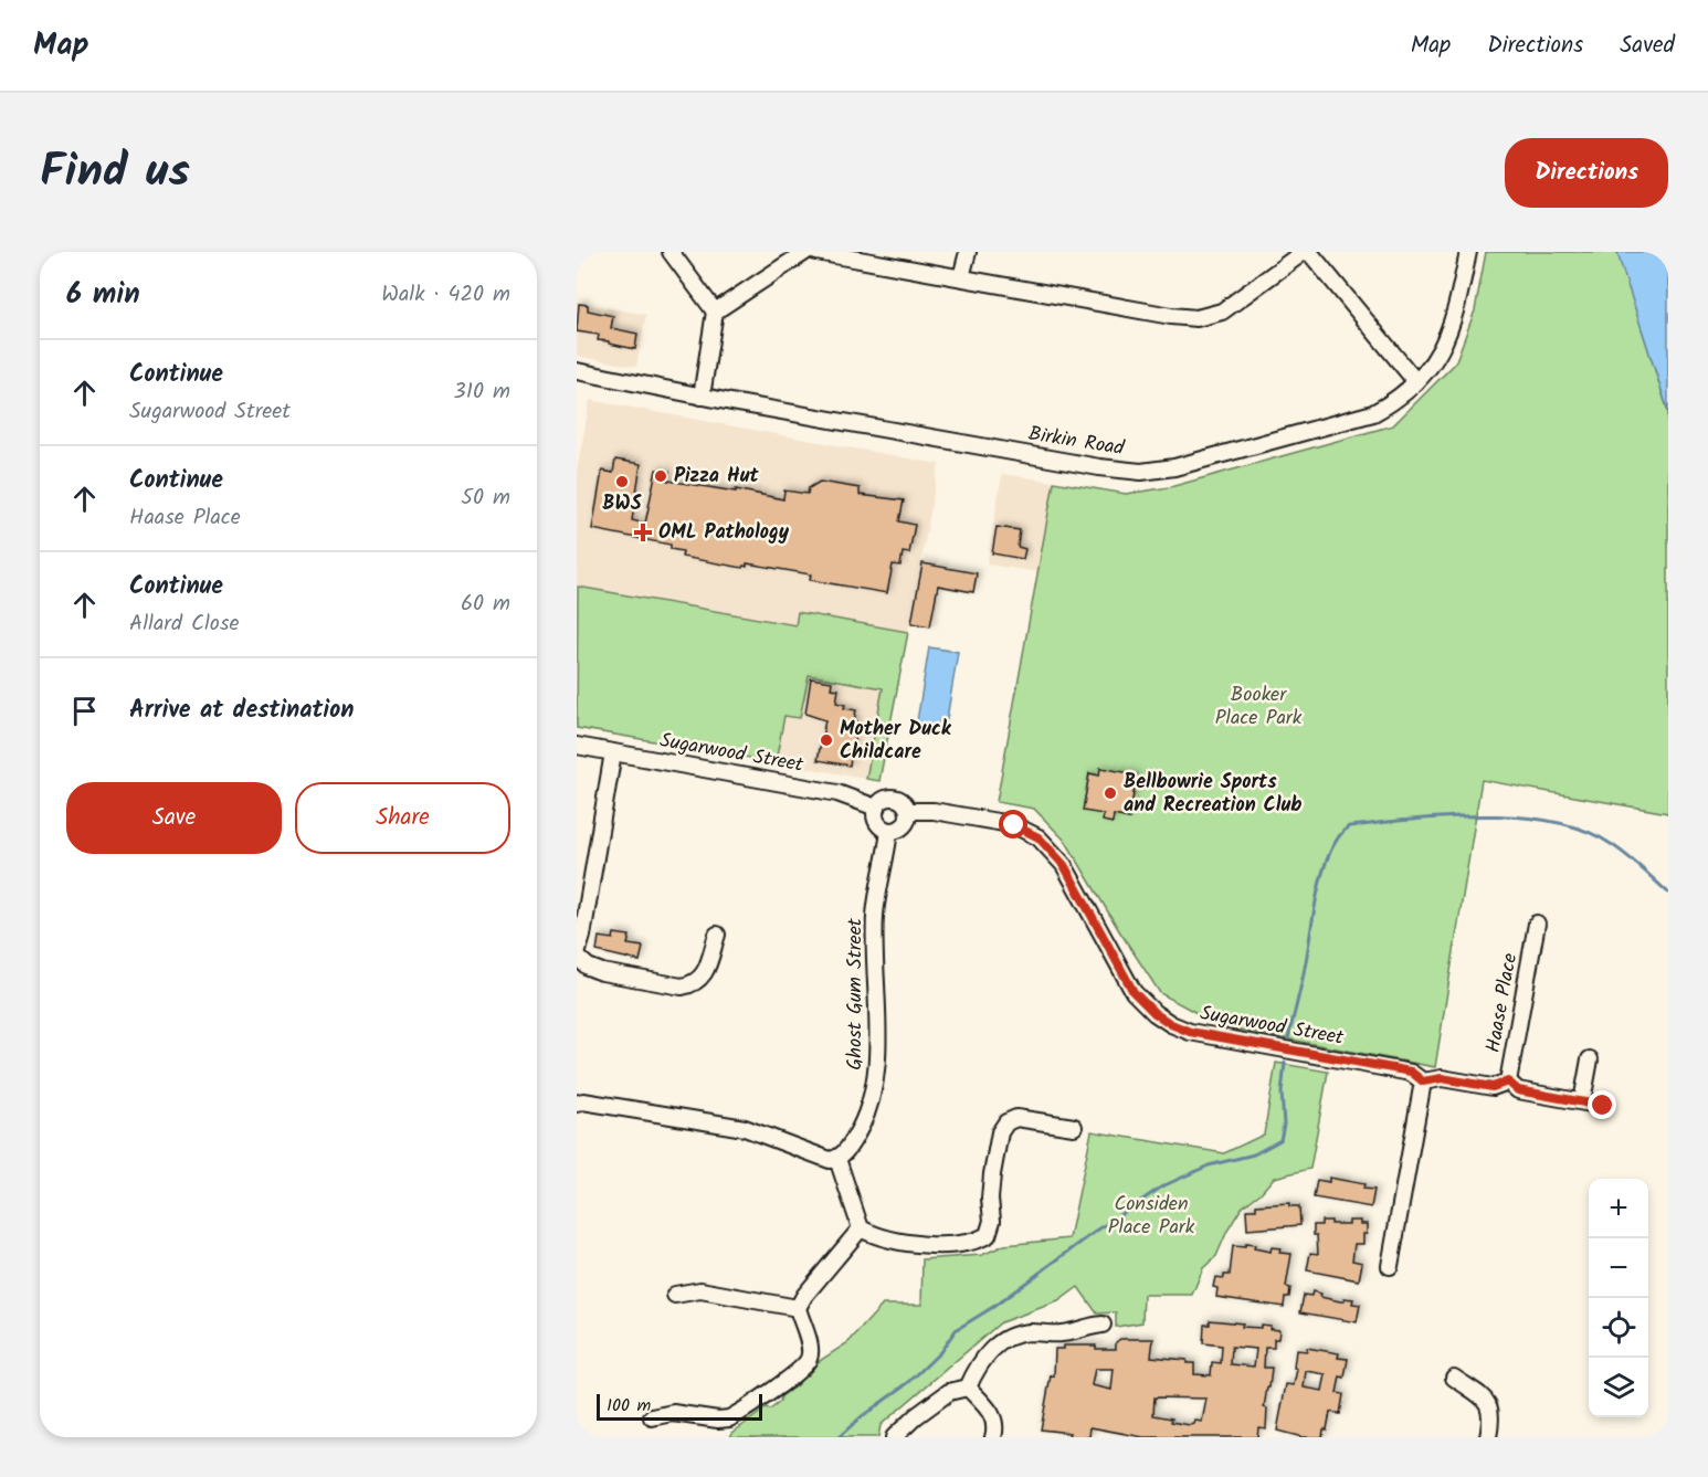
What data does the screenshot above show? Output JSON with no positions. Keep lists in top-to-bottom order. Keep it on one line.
{"streets":{"street":["Birkin Road","Sugarwood Street","Ghost Gum Street","Haase Place"]},"crossings":[["Sugarwood Street","Ghost Gum Street"],["Sugarwood Street","Haase Place"]],"parks":["Booker Place Park","Considen Place Park"],"places":{"other":["Pizza Hut","BWS","Mother Duck Childcare","Bellbowrie Sports and Recreation Club"],"health":["OML Pathology"]},"scale_bar":"100 m","page":{"header":"Map","nav":["Map","Directions","Saved"],"title":"Find us","buttons":["Directions",["Save","Share"]],"heading":["6 min","Walk · 420 m"],"list":[["Continue","Sugarwood Street","310 m"],["Continue","Haase Place","50 m"],["Continue","Allard Close","60 m"],"Arrive at destination"],"map_buttons":["+","−"],"scale":"100 m"}}
